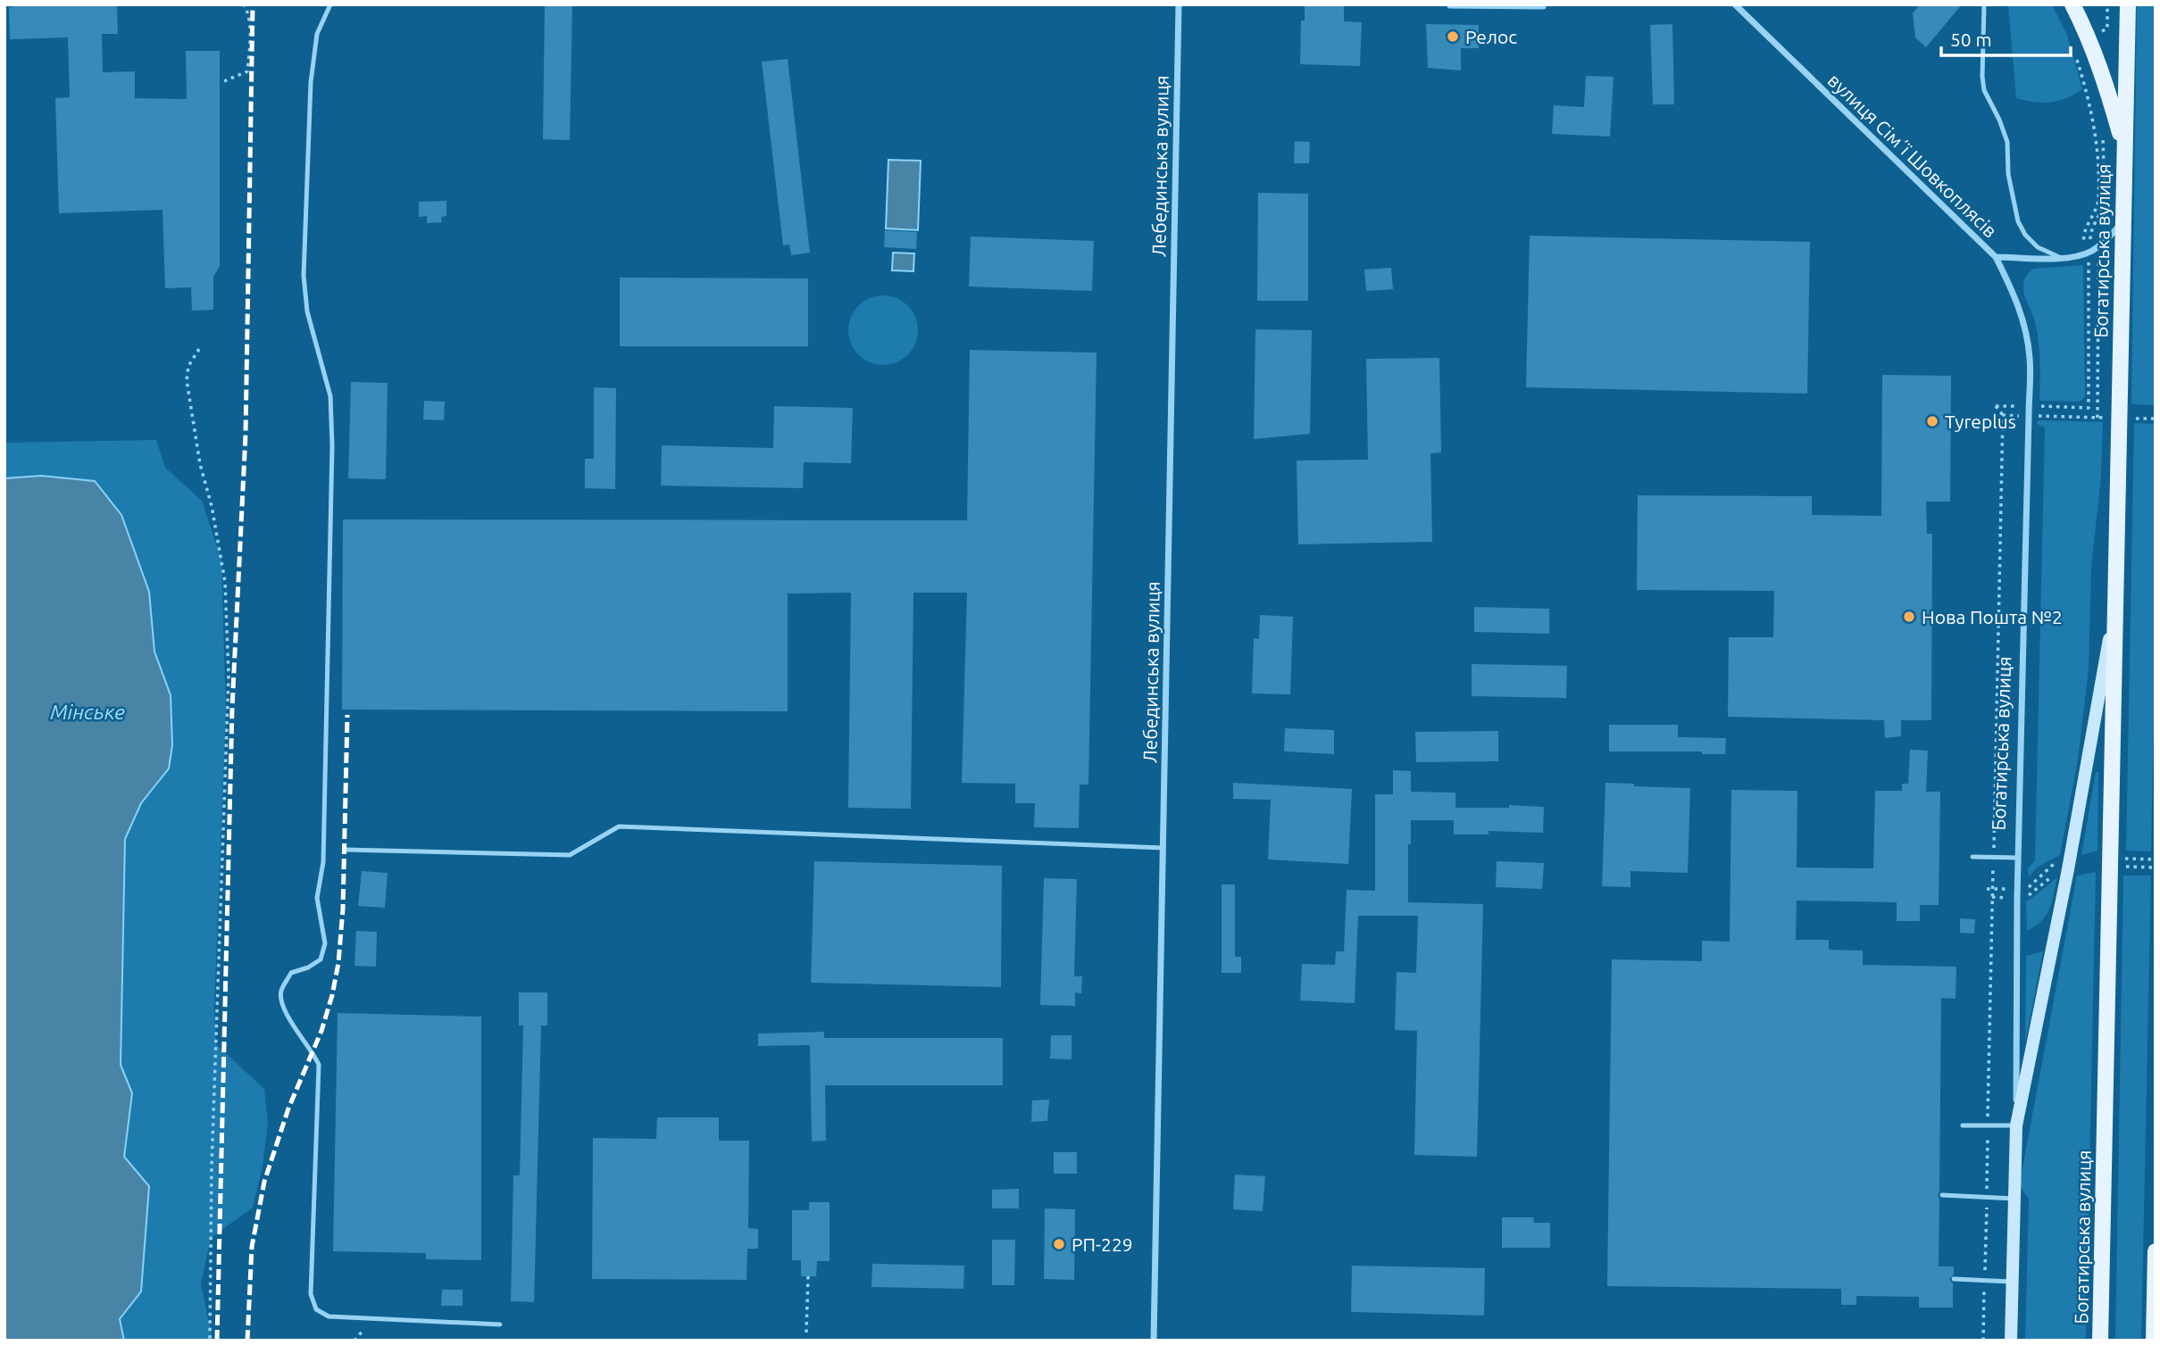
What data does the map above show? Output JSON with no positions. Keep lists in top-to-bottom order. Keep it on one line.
{"streets":{"main road":["Богатирська вулиця"],"street":["вулиця Сімʼї Шовкоплясів","Лебединська вулиця"]},"crossings":[["вулиця Сімʼї Шовкоплясів","Богатирська вулиця"]],"water":["Мінське"],"places":["Релос","Tyreplus","Нова Пошта №2","РП-229"],"scale_bar":"50 m"}
